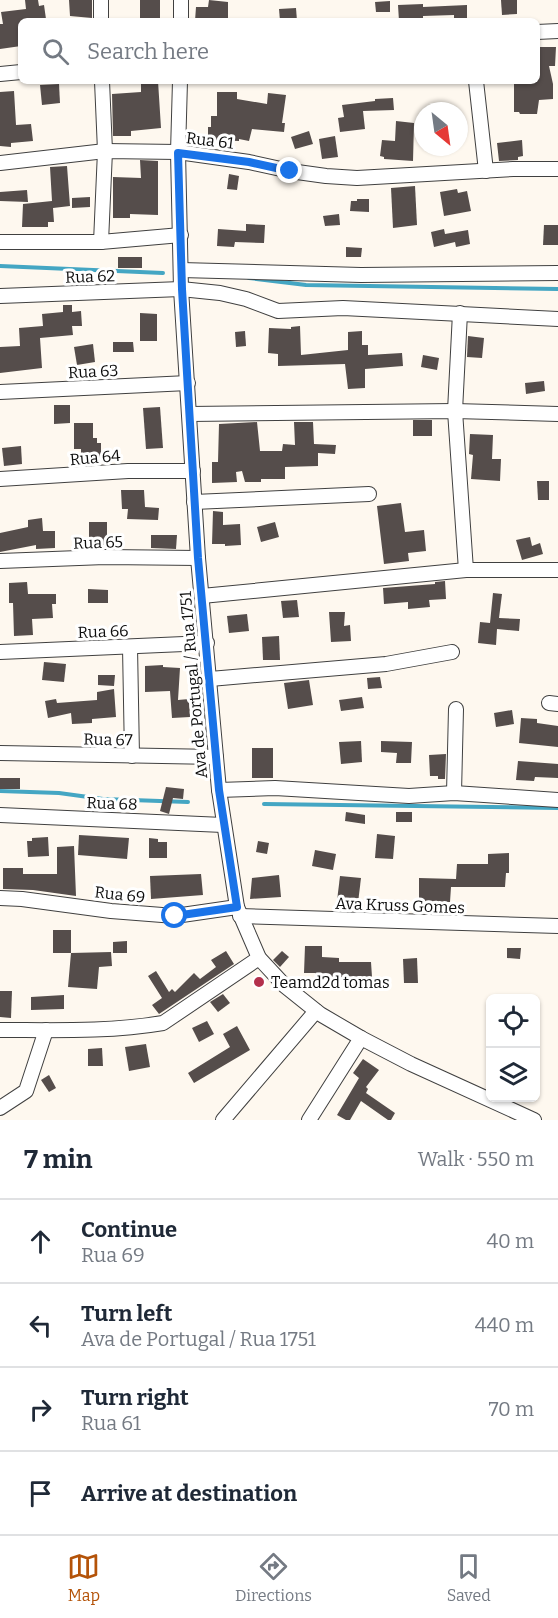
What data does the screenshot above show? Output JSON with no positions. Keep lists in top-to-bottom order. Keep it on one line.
{"streets":{"street":["Rua 61","Rua 62","Rua 63","Rua 64","Rua 65","Rua 66","Ava de Portugal / Rua 1751","Rua 67","Rua 68","Rua 69","Ava Kruss Gomes"]},"crossings":[["Rua 61","Ava de Portugal / Rua 1751"],["Rua 62","Ava de Portugal / Rua 1751"],["Rua 63","Ava de Portugal / Rua 1751"],["Rua 64","Ava de Portugal / Rua 1751"],["Rua 65","Ava de Portugal / Rua 1751"],["Rua 66","Ava de Portugal / Rua 1751"],["Ava de Portugal / Rua 1751","Rua 67"],["Ava de Portugal / Rua 1751","Rua 68"],["Ava de Portugal / Rua 1751","Rua 69"],["Ava de Portugal / Rua 1751","Ava Kruss Gomes"],["Rua 69","Ava Kruss Gomes"]],"places":["Teamd2d tomas"],"north":"bottom right","page":{"search":"Search here","heading":["7 min","Walk · 550 m"],"list":[["Continue","Rua 69","40 m"],["Turn left","Ava de Portugal / Rua 1751","440 m"],["Turn right","Rua 61","70 m"],"Arrive at destination"],"nav":["Map","Directions","Saved"]}}
